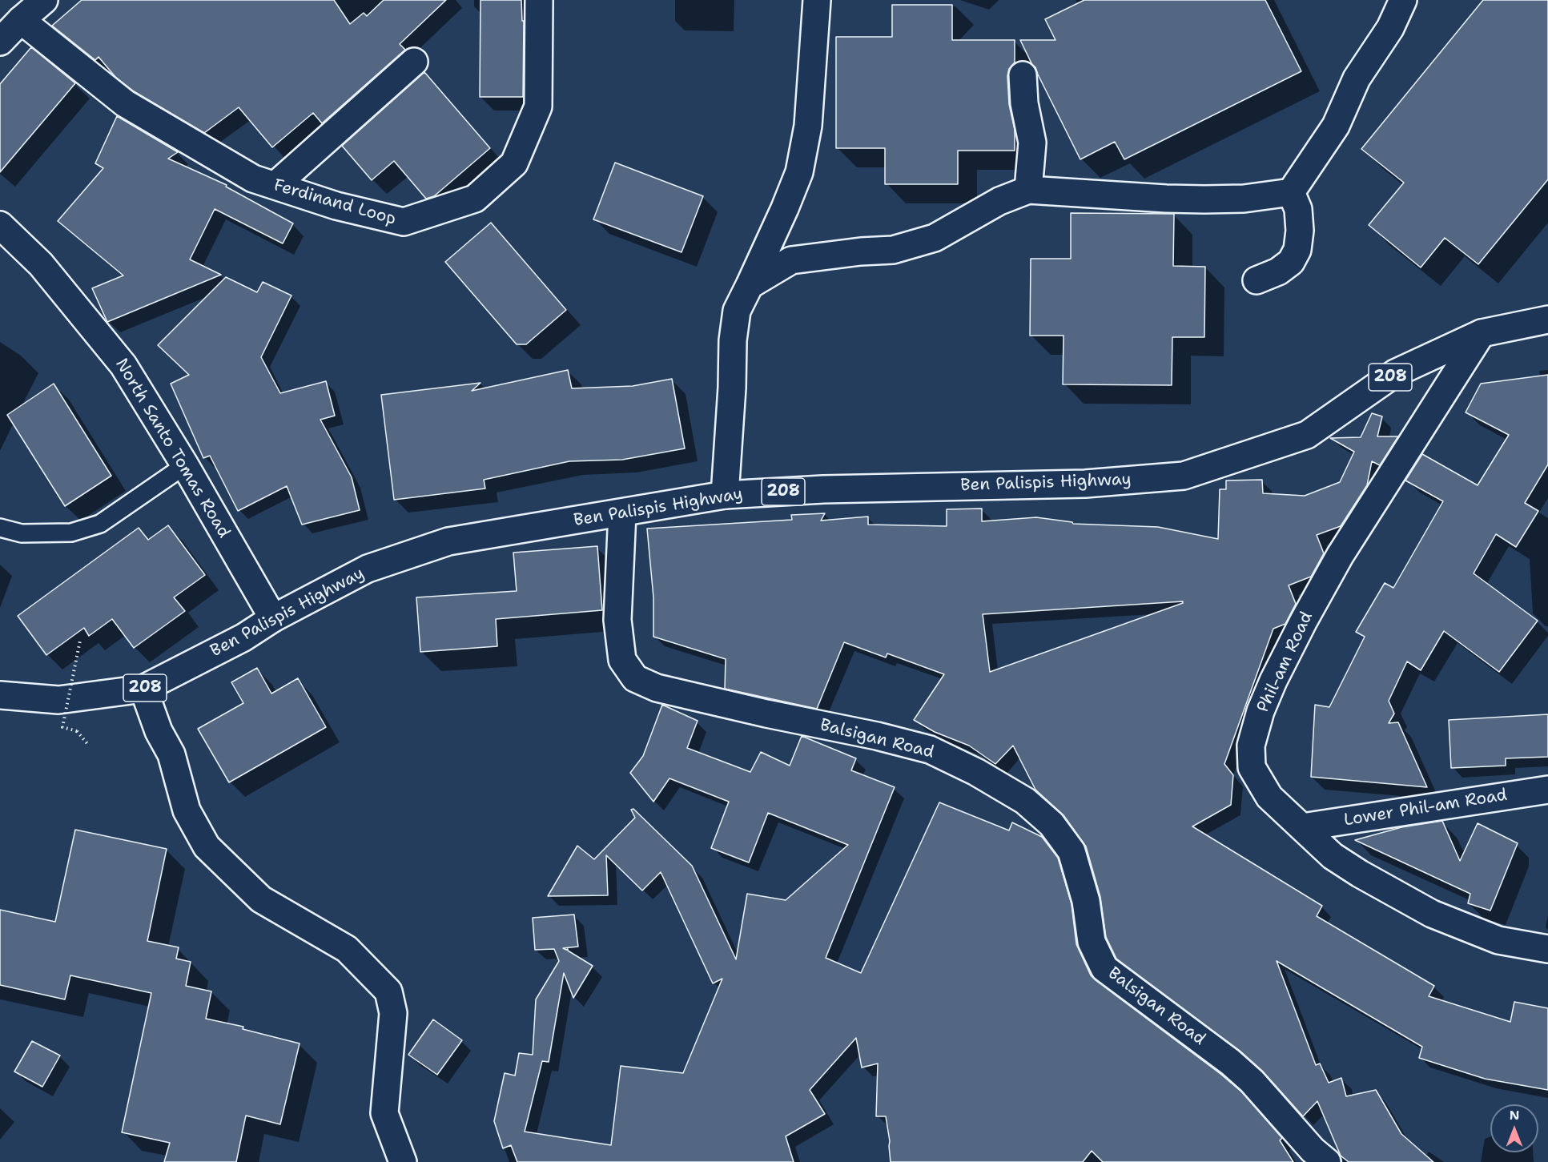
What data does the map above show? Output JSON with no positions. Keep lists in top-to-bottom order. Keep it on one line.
{"streets":{"street":["Ferdinand Loop","208","North Santo Tomas Road","Ben Palispis Highway","Phil-am Road","Balsigan Road","Lower Phil-am Road"]},"crossings":[["North Santo Tomas Road","Ben Palispis Highway"],["Ben Palispis Highway","Phil-am Road"],["Ben Palispis Highway","Balsigan Road"],["Phil-am Road","Lower Phil-am Road"]],"north":"top"}
